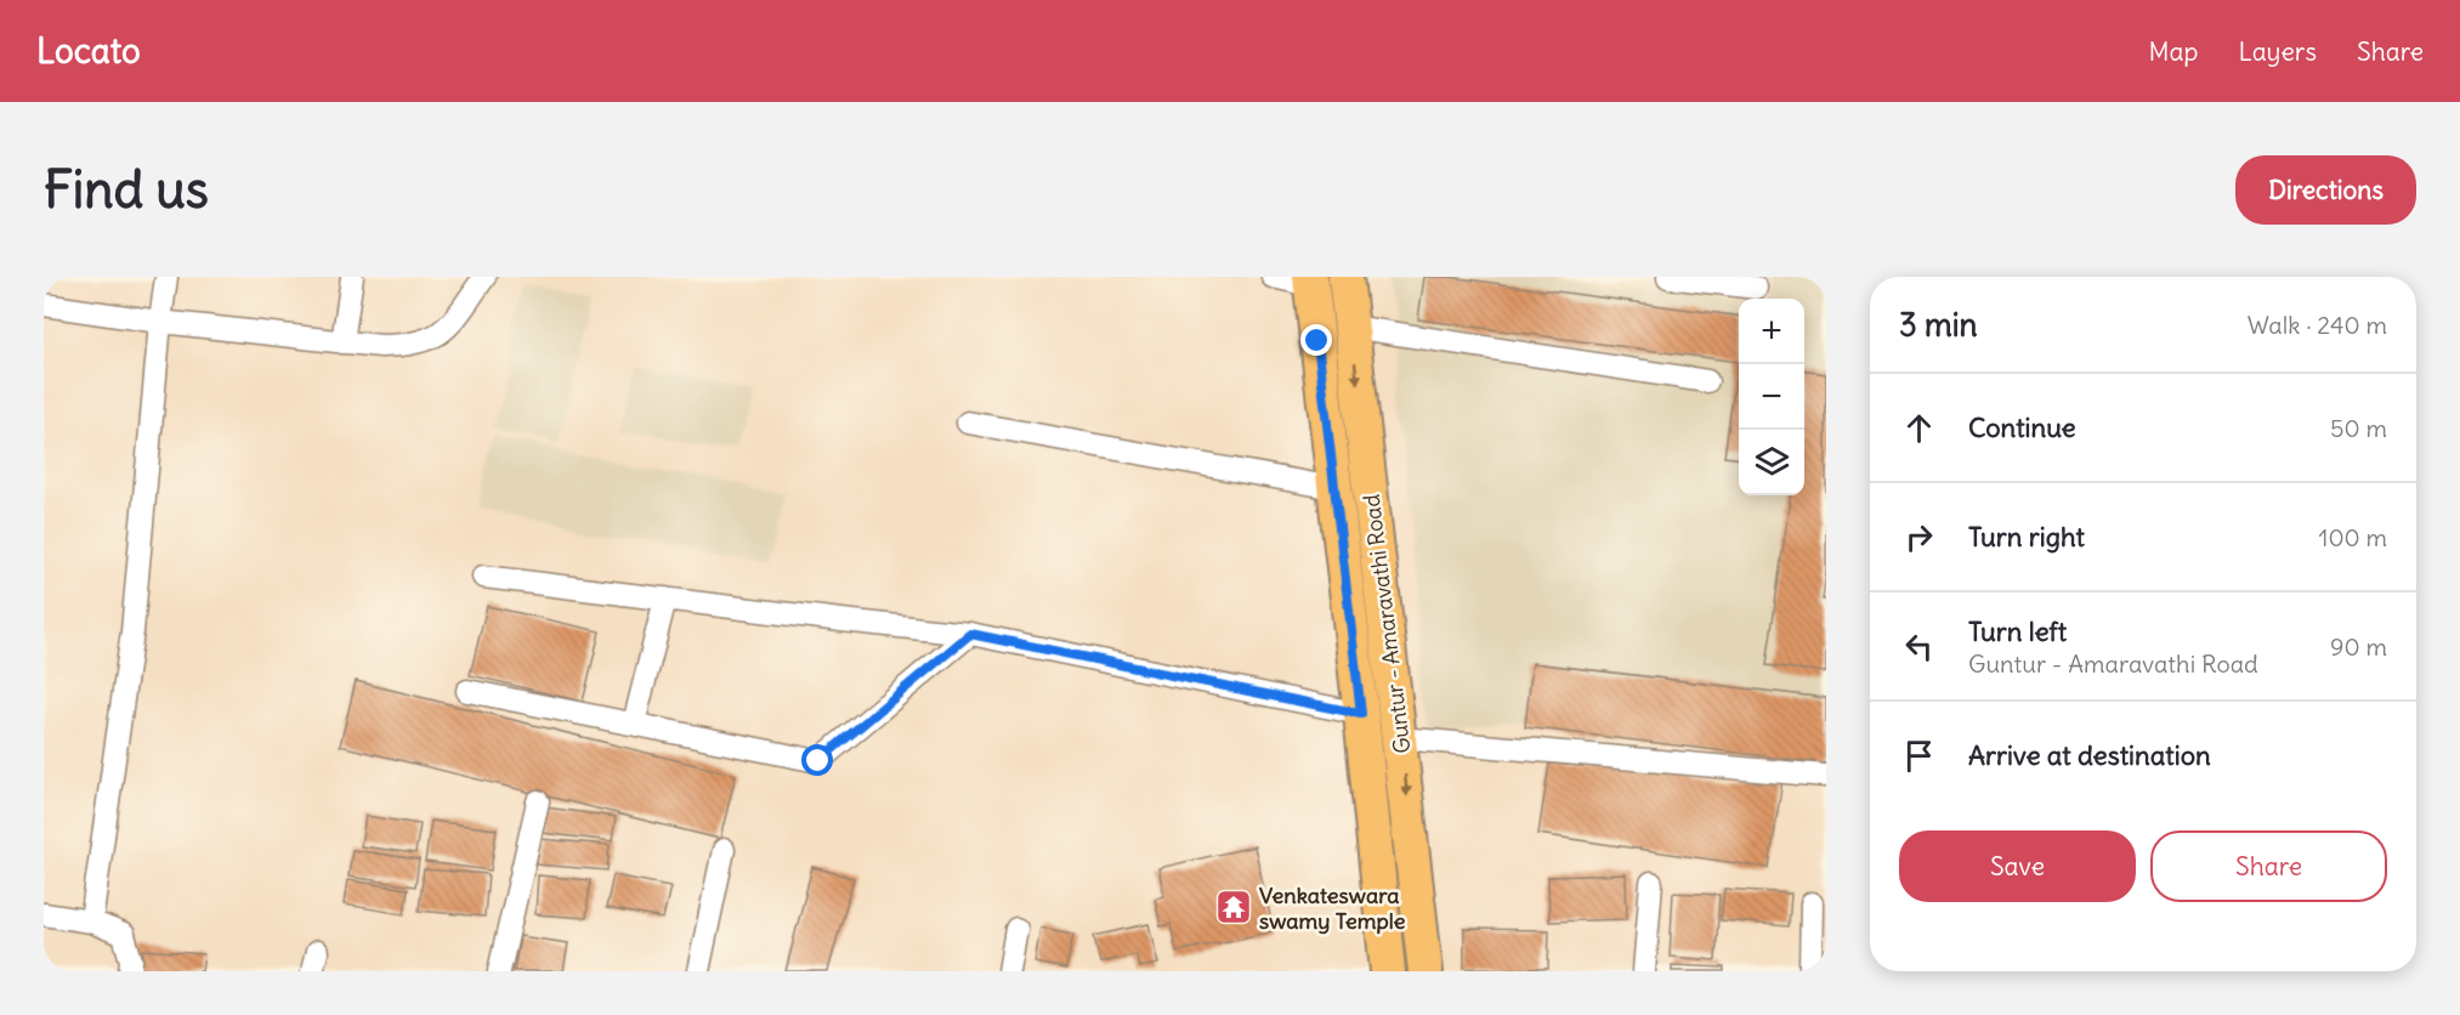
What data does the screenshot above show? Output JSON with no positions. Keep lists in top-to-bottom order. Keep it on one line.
{"streets":{"main road":["Guntur - Amaravathi Road"]},"places":{"temple":["Venkateswara swamy Temple"]},"page":{"header":"Locato","nav":["Map","Layers","Share"],"buttons":["Directions",["Save","Share"]],"title":"Find us","heading":["3 min","Walk · 240 m"],"map_buttons":["+","−"],"list":[["Continue","50 m"],["Turn right","100 m"],["Turn left","Guntur - Amaravathi Road","90 m"],"Arrive at destination"]}}
